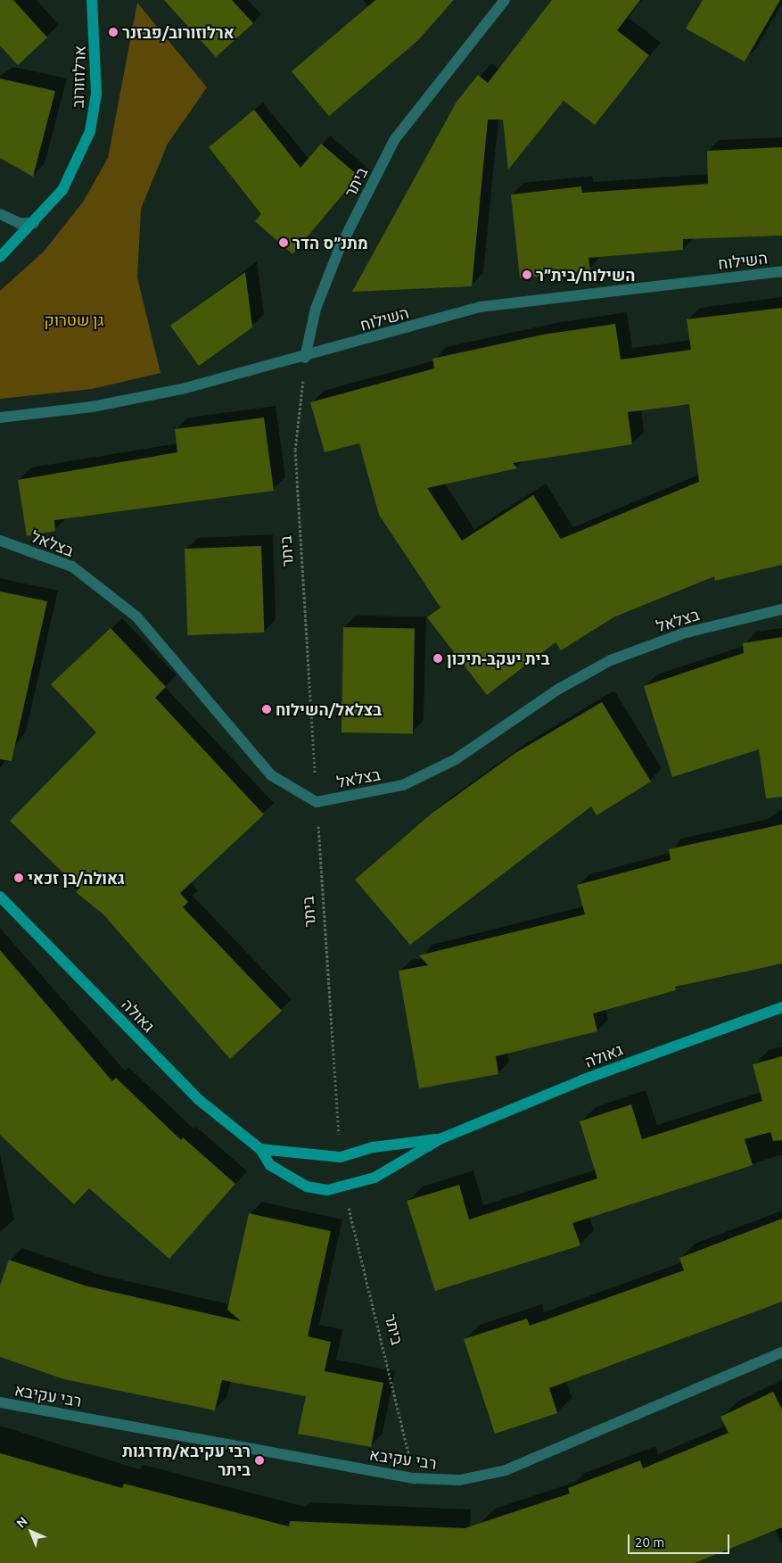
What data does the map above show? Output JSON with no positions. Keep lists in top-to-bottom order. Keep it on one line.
{"streets":{"street":["ארלוזורוב","ביתר","השילוח","בצלאל","גאולה","רבי עקיבא"]},"crossings":[["ביתר","השילוח"],["ביתר","בצלאל"],["ביתר","גאולה"],["ביתר","רבי עקיבא"]],"parks":["גן שטרוק"],"places":["ארלוזורוב/פבזנר","מתנ״ס הדר","השילוח/בית״ר","בית יעקב-תיכון","בצלאל/השילוח","גאולה/בן זכאי","רבי עקיבא/מדרגות ביתר"],"scale_bar":"20 m","north":"top left"}
